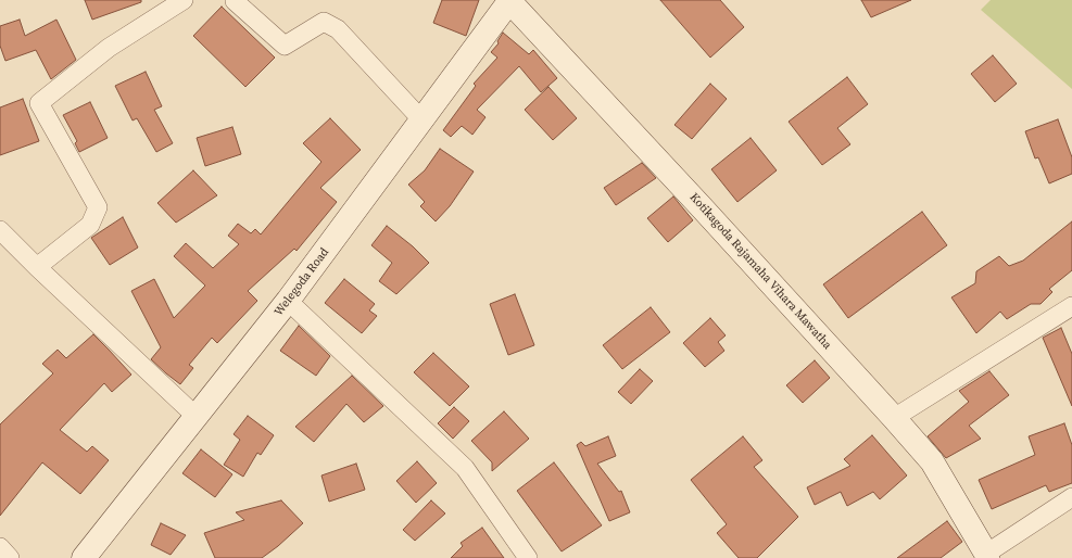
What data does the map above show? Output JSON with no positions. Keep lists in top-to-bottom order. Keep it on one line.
{"streets":{"street":["Kotikagoda Rajamaha Vihara Mawatha","Welegoda Road"]},"crossings":[["Kotikagoda Rajamaha Vihara Mawatha","Welegoda Road"]]}
